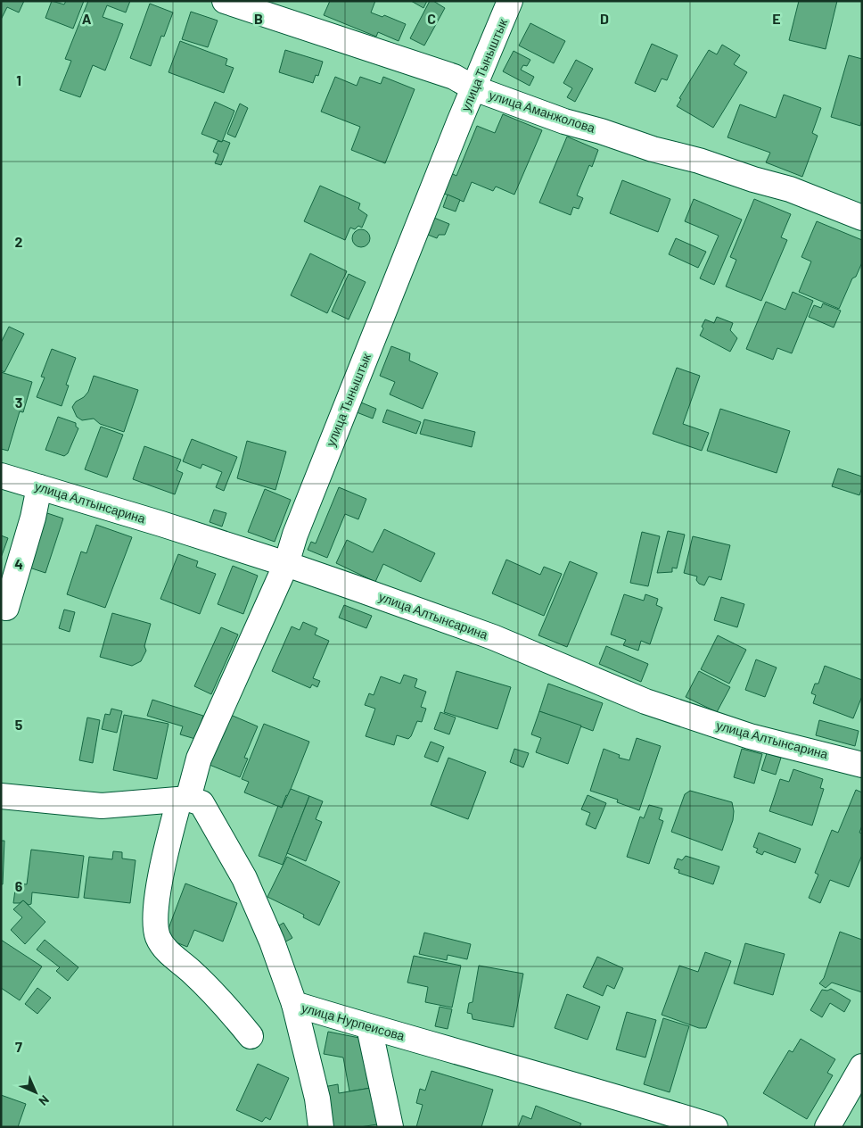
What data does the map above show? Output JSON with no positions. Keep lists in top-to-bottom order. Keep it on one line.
{"streets":{"street":["улица Тыныштык","улица Аманжолова","улица Алтынсарина","улица Нурпеисова"]},"crossings":[["улица Тыныштык","улица Аманжолова"],["улица Тыныштык","улица Алтынсарина"],["улица Тыныштык","улица Нурпеисова"]],"north":"bottom right","grid":{"columns":["A","B","C","D","E"],"rows":["1","2","3","4","5","6","7"]}}
